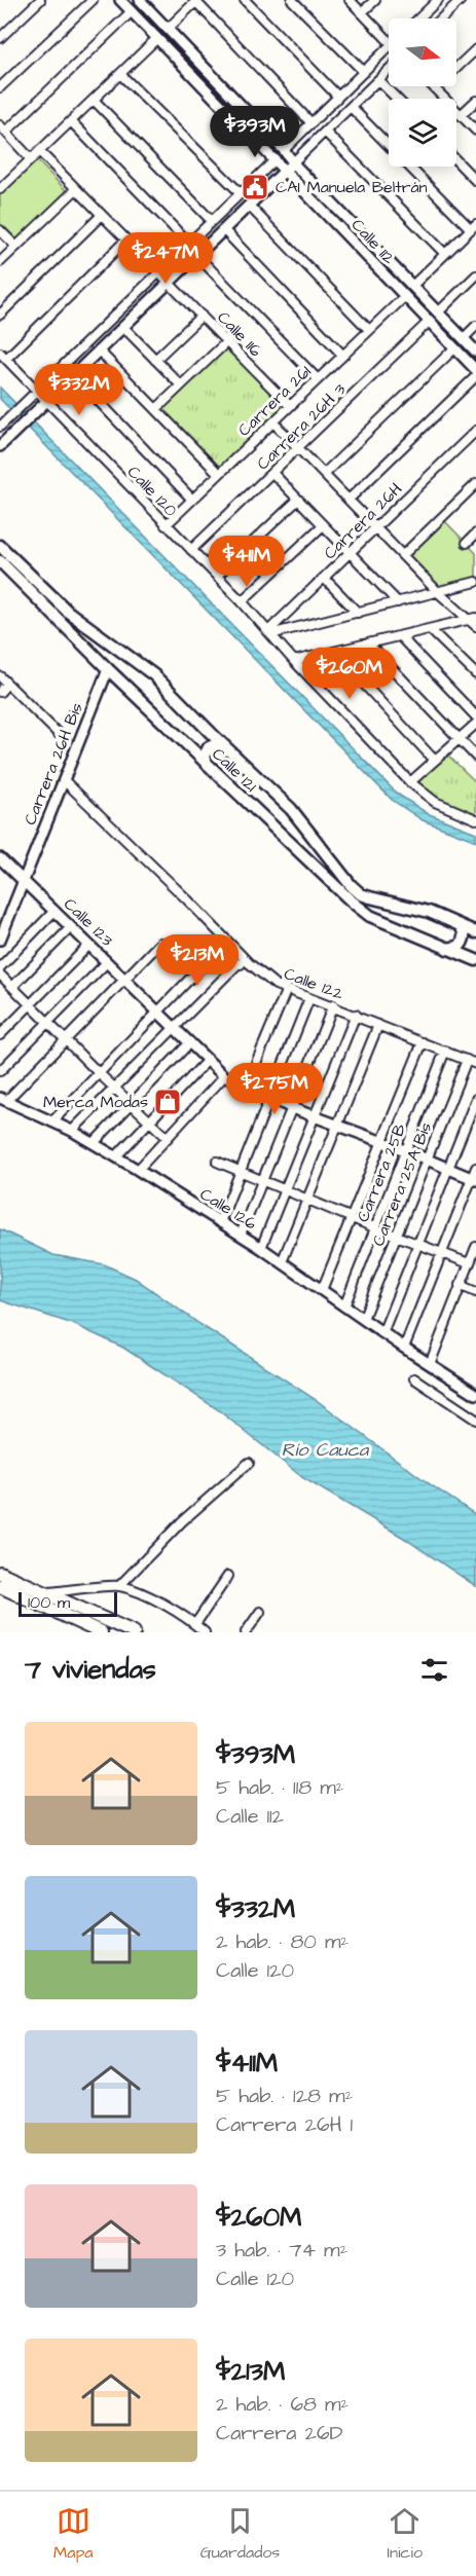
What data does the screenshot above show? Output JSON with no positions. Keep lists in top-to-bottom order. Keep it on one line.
{"streets":{"main road":["Calle 121"],"street":["Calle 112","Calle 116","Carrera 26I","Carrera 26H 3","Calle 120","Carrera 26H","Carrera 26H Bis","Calle 123","Calle 122","Carrera 25B","Carrera 25A Bis","Calle 126"]},"crossings":[["Calle 112","Carrera 26I"],["Calle 112","Carrera 26H 3"],["Calle 116","Carrera 26I"],["Carrera 26I","Calle 120"],["Carrera 26H 3","Calle 120"],["Calle 120","Carrera 26H"],["Carrera 26H Bis","Calle 121"],["Carrera 26H Bis","Calle 123"],["Carrera 26H Bis","Calle 122"],["Calle 123","Carrera 25B"],["Calle 123","Carrera 25A Bis"],["Calle 122","Carrera 25B"],["Calle 122","Carrera 25A Bis"],["Carrera 25B","Calle 126"],["Carrera 25A Bis","Calle 126"]],"water":["Río Cauca"],"places":{"public building":["CAI Manuela Beltrán"],"shop":["Merca Modas"]},"scale_bar":"100 m","north":"right","page":{"price":["$393M","$247M","$332M","$411M","$260M","$213M","$275M"],"scale":"100 m","heading":"7 viviendas","list":[{"name":"$393M","note":"5 hab. · 118 m² · Calle 112"},{"name":"$332M","note":"2 hab. · 80 m² · Calle 120"},{"name":"$411M","note":"5 hab. · 128 m² · Carrera 26H 1"},{"name":"$260M","note":"3 hab. · 74 m² · Calle 120"},{"name":"$213M","note":"2 hab. · 68 m² · Carrera 26D"}],"tabs":["Mapa","Guardados","Inicio"]}}
